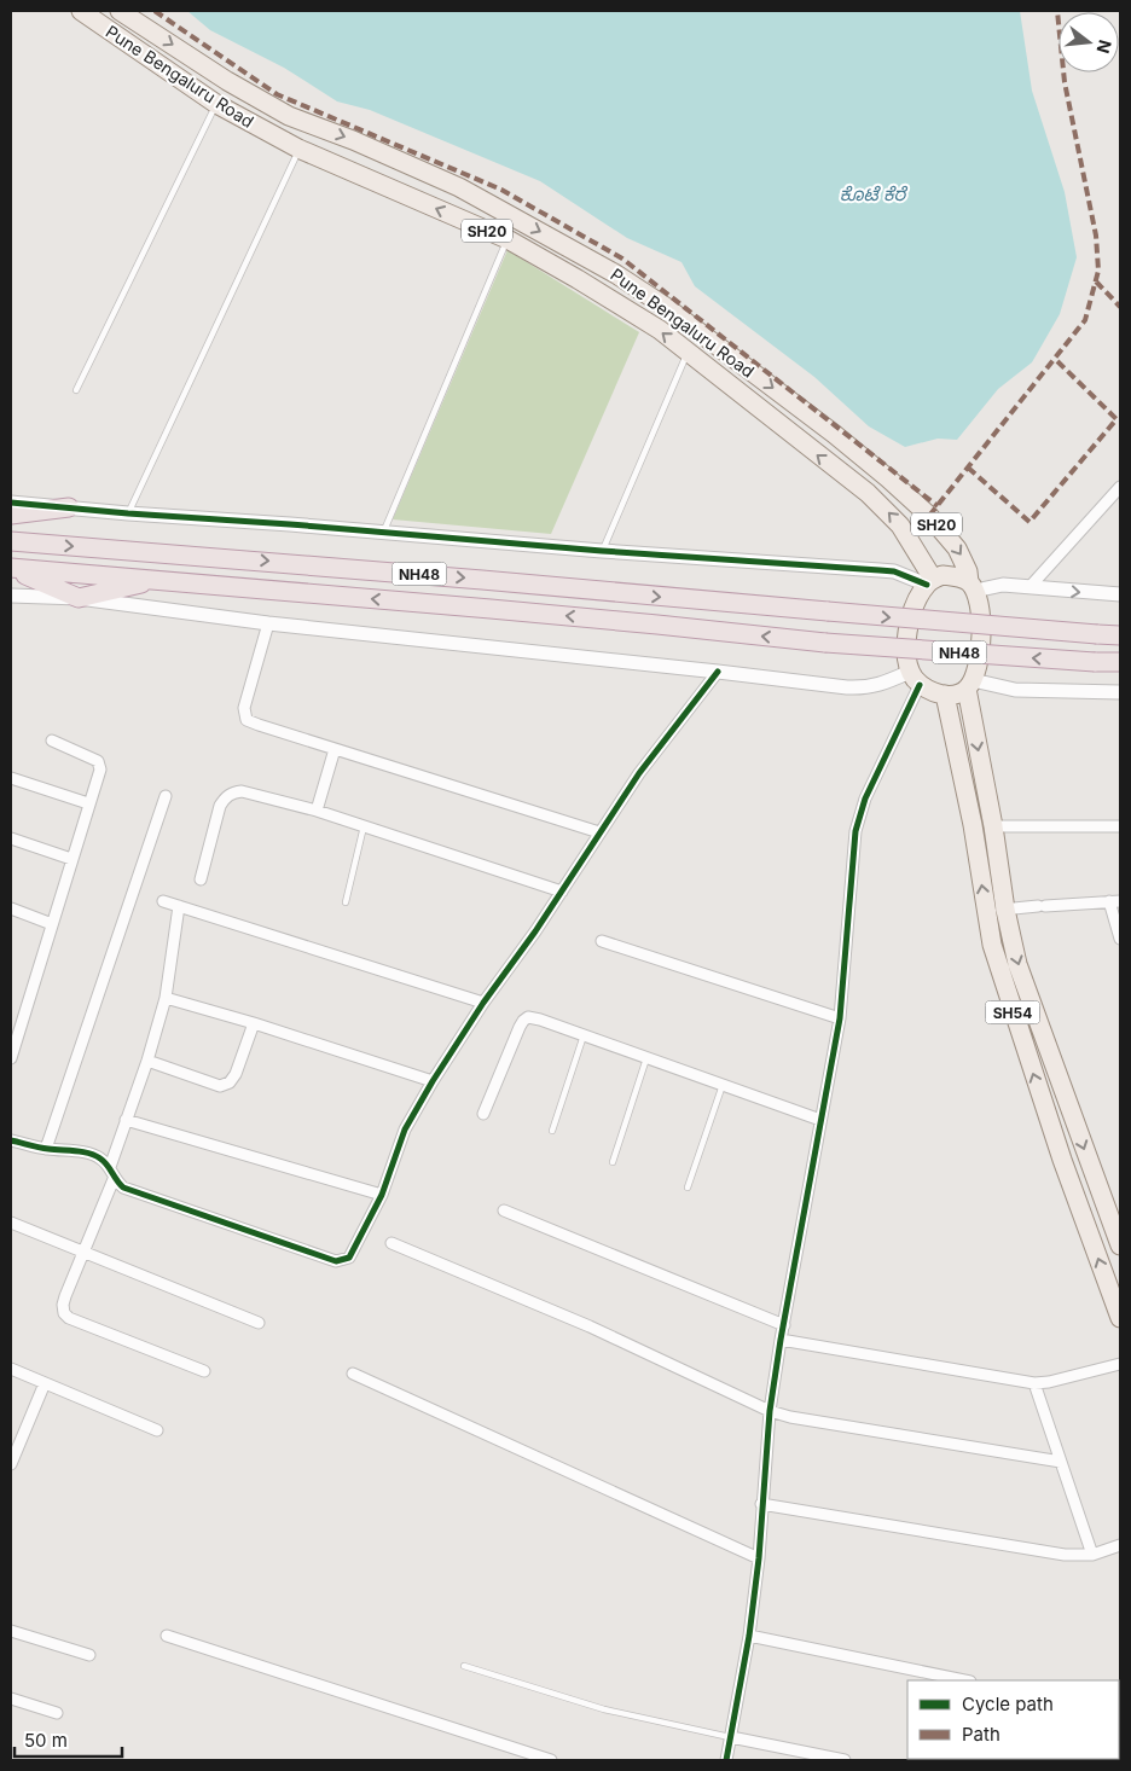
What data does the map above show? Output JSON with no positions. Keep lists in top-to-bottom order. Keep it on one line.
{"streets":{"highway":["NH48"],"main road":["Pune Bengaluru Road","SH20","SH54"]},"crossings":[["Pune Bengaluru Road","SH54"]],"water":["ಕೊಟೆ ಕೆರೆ"],"legend":["Cycle path","Path"],"scale_bar":"50 m","north":"right"}
